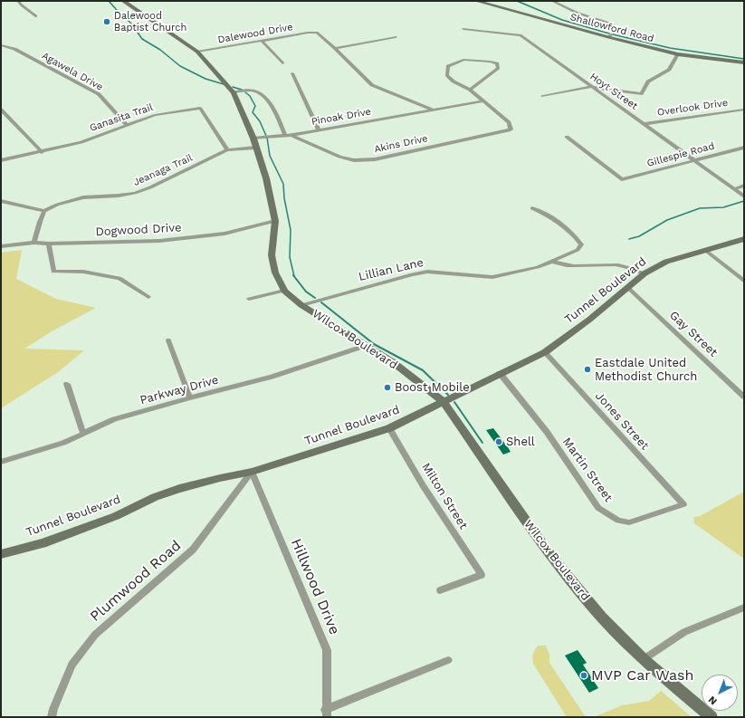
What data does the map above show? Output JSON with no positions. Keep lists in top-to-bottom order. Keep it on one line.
{"streets":{"main road":["Shallowford Road","Tunnel Boulevard","Wilcox Boulevard"],"street":["Dalewood Drive","Agawela Drive","Hoyt Street","Overlook Drive","Pinoak Drive","Ganasita Trail","Akins Drive","Gillespie Road","Jeanaga Trail","Dogwood Drive","Lillian Lane","Gay Street","Parkway Drive","Jones Street","Martin Street","Milton Street","Plumwood Road","Hillwood Drive"]},"crossings":[["Dalewood Drive","Wilcox Boulevard"],["Agawela Drive","Ganasita Trail"],["Hoyt Street","Overlook Drive"],["Hoyt Street","Gillespie Road"],["Pinoak Drive","Akins Drive"],["Pinoak Drive","Wilcox Boulevard"],["Ganasita Trail","Jeanaga Trail"],["Jeanaga Trail","Wilcox Boulevard"],["Dogwood Drive","Wilcox Boulevard"],["Lillian Lane","Wilcox Boulevard"],["Tunnel Boulevard","Gay Street"],["Tunnel Boulevard","Wilcox Boulevard"],["Tunnel Boulevard","Jones Street"],["Tunnel Boulevard","Martin Street"],["Tunnel Boulevard","Milton Street"],["Tunnel Boulevard","Plumwood Road"],["Tunnel Boulevard","Hillwood Drive"],["Wilcox Boulevard","Parkway Drive"],["Jones Street","Martin Street"],["Plumwood Road","Hillwood Drive"]],"places":["Dalewood Baptist Church","Eastdale United Methodist Church","Boost Mobile","Shell","MVP Car Wash"],"north":"bottom left"}
